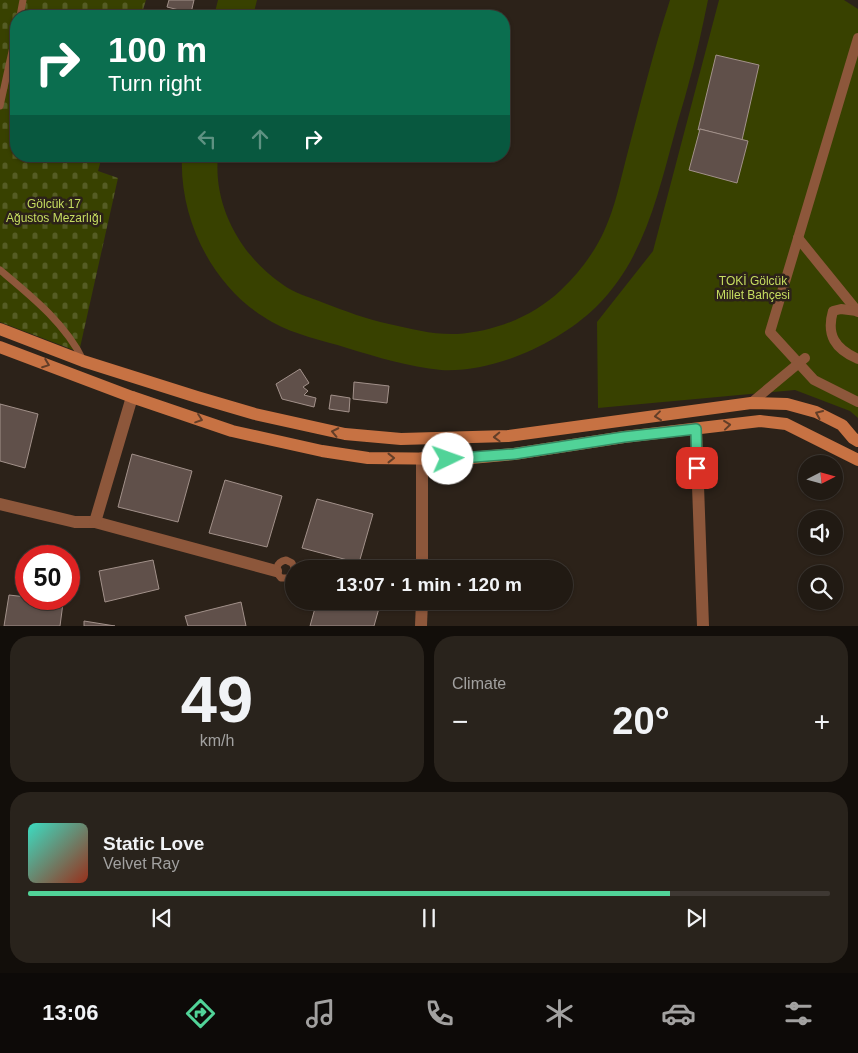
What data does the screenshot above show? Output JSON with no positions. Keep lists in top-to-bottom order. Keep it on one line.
{"parks":["Gölcük 17 Ağustos Mezarlığı","TOKİ Gölcük Millet Bahçesi"],"north":"right","page":{"turn":["100 m","Turn right"],"limit":"50","trip":"13:07 · 1 min · 120 m","tile":[["49","km/h"],"Climate"],"heat":["−","20°","+"],"song":["Static Love","Velvet Ray"],"tabs":"13:06"}}
